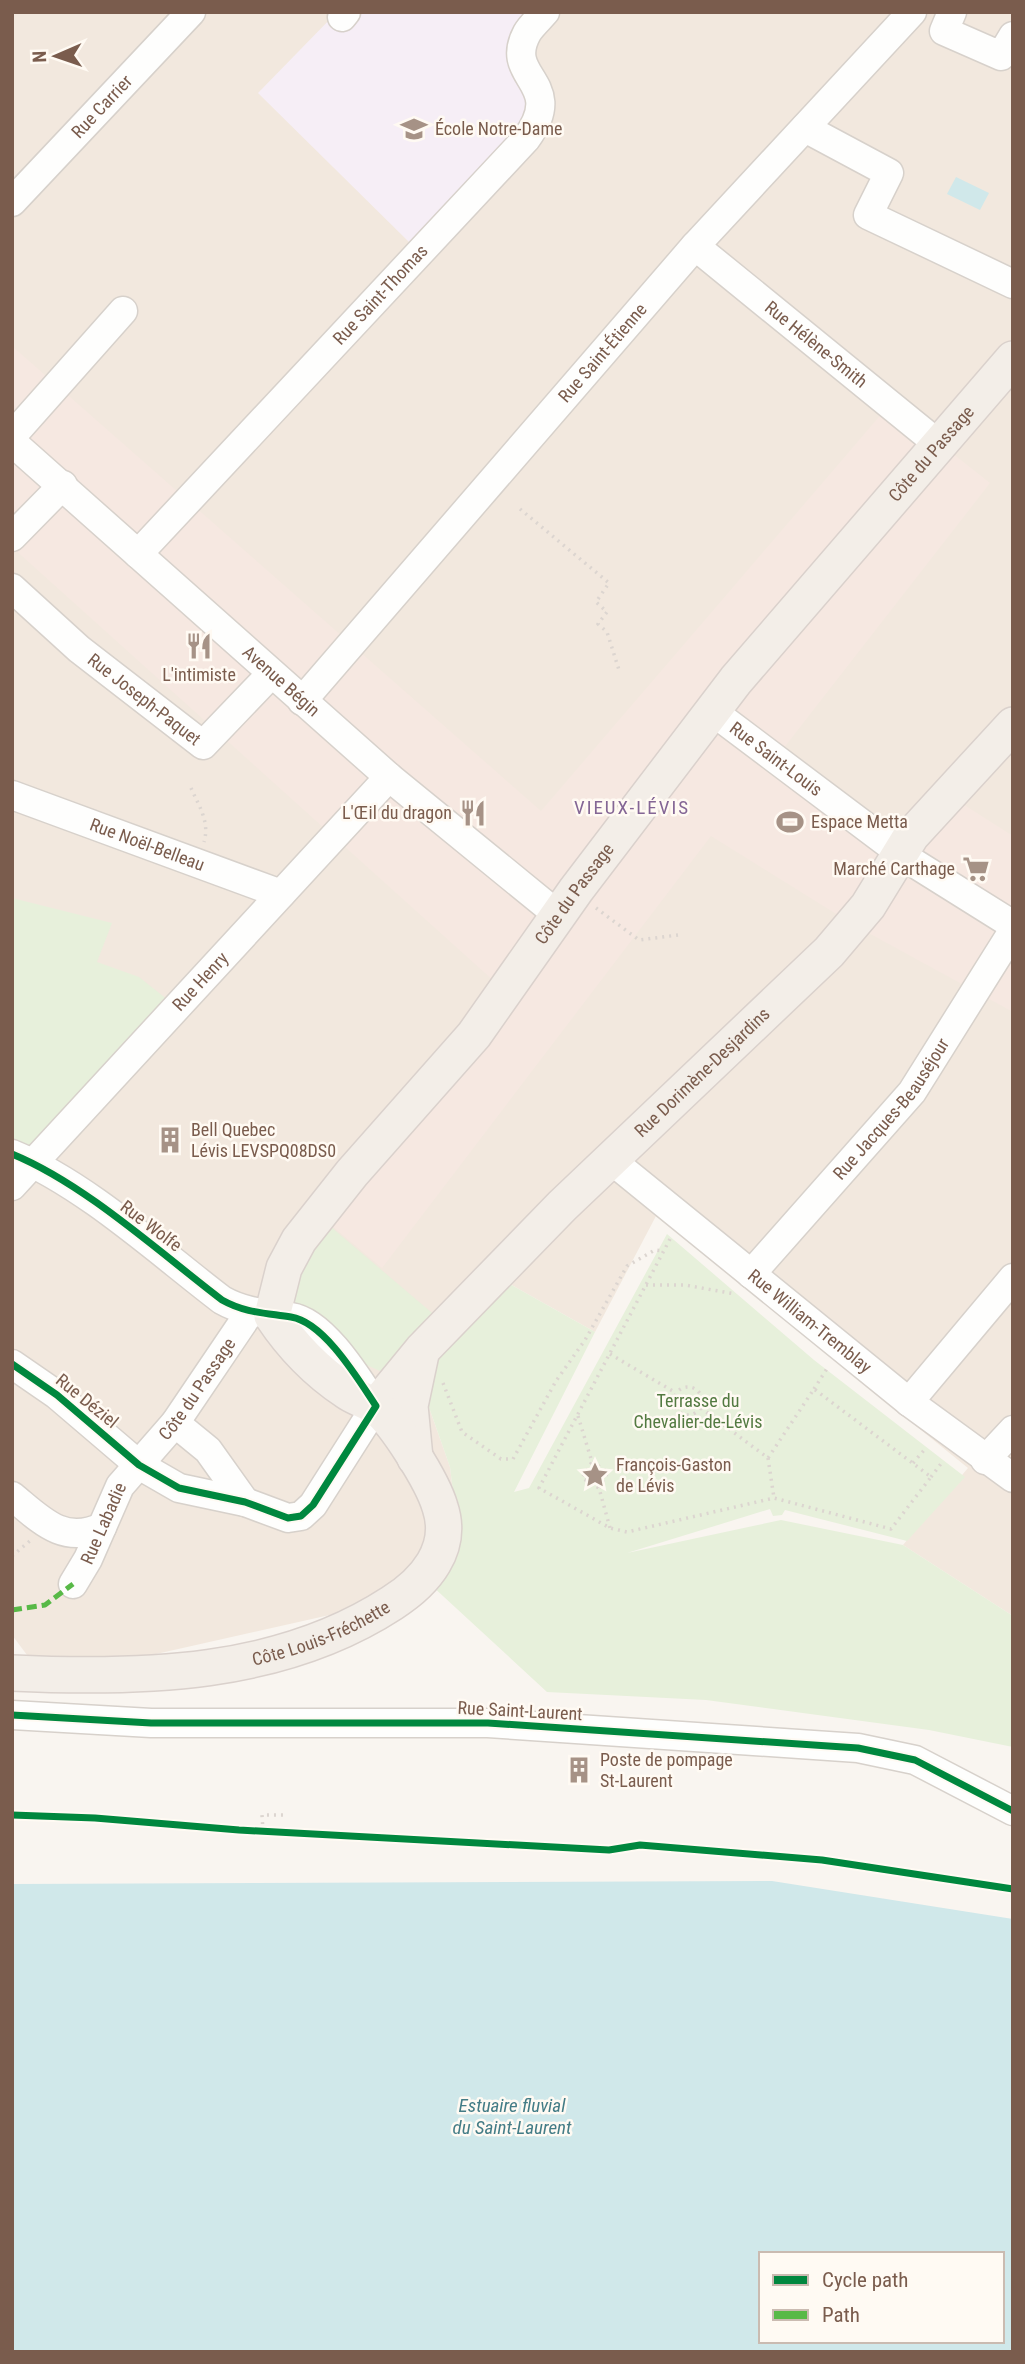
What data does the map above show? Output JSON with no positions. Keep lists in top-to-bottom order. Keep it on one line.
{"streets":{"main road":["Côte du Passage","Rue Dorimène-Desjardins","Côte Louis-Fréchette"],"street":["Rue Carrier","Rue Saint-Thomas","Rue Hélène-Smith","Rue Saint-Étienne","Avenue Bégin","Rue Joseph-Paquet","Rue Saint-Louis","Rue Noël-Belleau","Rue Henry","Rue Jacques-Beauséjour","Rue Wolfe","Rue William-Tremblay","Rue Déziel","Rue Labadie","Rue Saint-Laurent"]},"crossings":[["Rue Saint-Thomas","Avenue Bégin"],["Rue Hélène-Smith","Rue Saint-Étienne"],["Rue Hélène-Smith","Côte du Passage"],["Rue Saint-Étienne","Avenue Bégin"],["Côte du Passage","Avenue Bégin"],["Côte du Passage","Rue Saint-Louis"],["Côte du Passage","Rue Wolfe"],["Côte du Passage","Rue Déziel"],["Côte du Passage","Rue Labadie"],["Côte du Passage","Côte Louis-Fréchette"],["Avenue Bégin","Rue Joseph-Paquet"],["Avenue Bégin","Rue Henry"],["Rue Saint-Louis","Rue Dorimène-Desjardins"],["Rue Noël-Belleau","Rue Henry"],["Rue Henry","Rue Wolfe"],["Rue Dorimène-Desjardins","Rue William-Tremblay"],["Rue Dorimène-Desjardins","Rue Déziel"],["Rue Dorimène-Desjardins","Côte Louis-Fréchette"],["Rue Jacques-Beauséjour","Rue William-Tremblay"],["Rue Wolfe","Côte Louis-Fréchette"],["Rue Déziel","Rue Labadie"],["Rue Déziel","Côte Louis-Fréchette"]],"districts":["VIEUX-LÉVIS"],"water":["Estuaire fluvial du Saint-Laurent"],"parks":["Terrasse du Chevalier-de-Lévis"],"places":{"school or university":["École Notre-Dame"],"restaurant":["L'intimiste","L'Œil du dragon"],"sports":["Espace Metta"],"supermarket":["Marché Carthage"],"building":["Bell Quebec Lévis LEVSPQ08DS0","Poste de pompage St-Laurent"],"place":["François-Gaston de Lévis"]},"legend":["Cycle path","Path"],"north":"left"}
